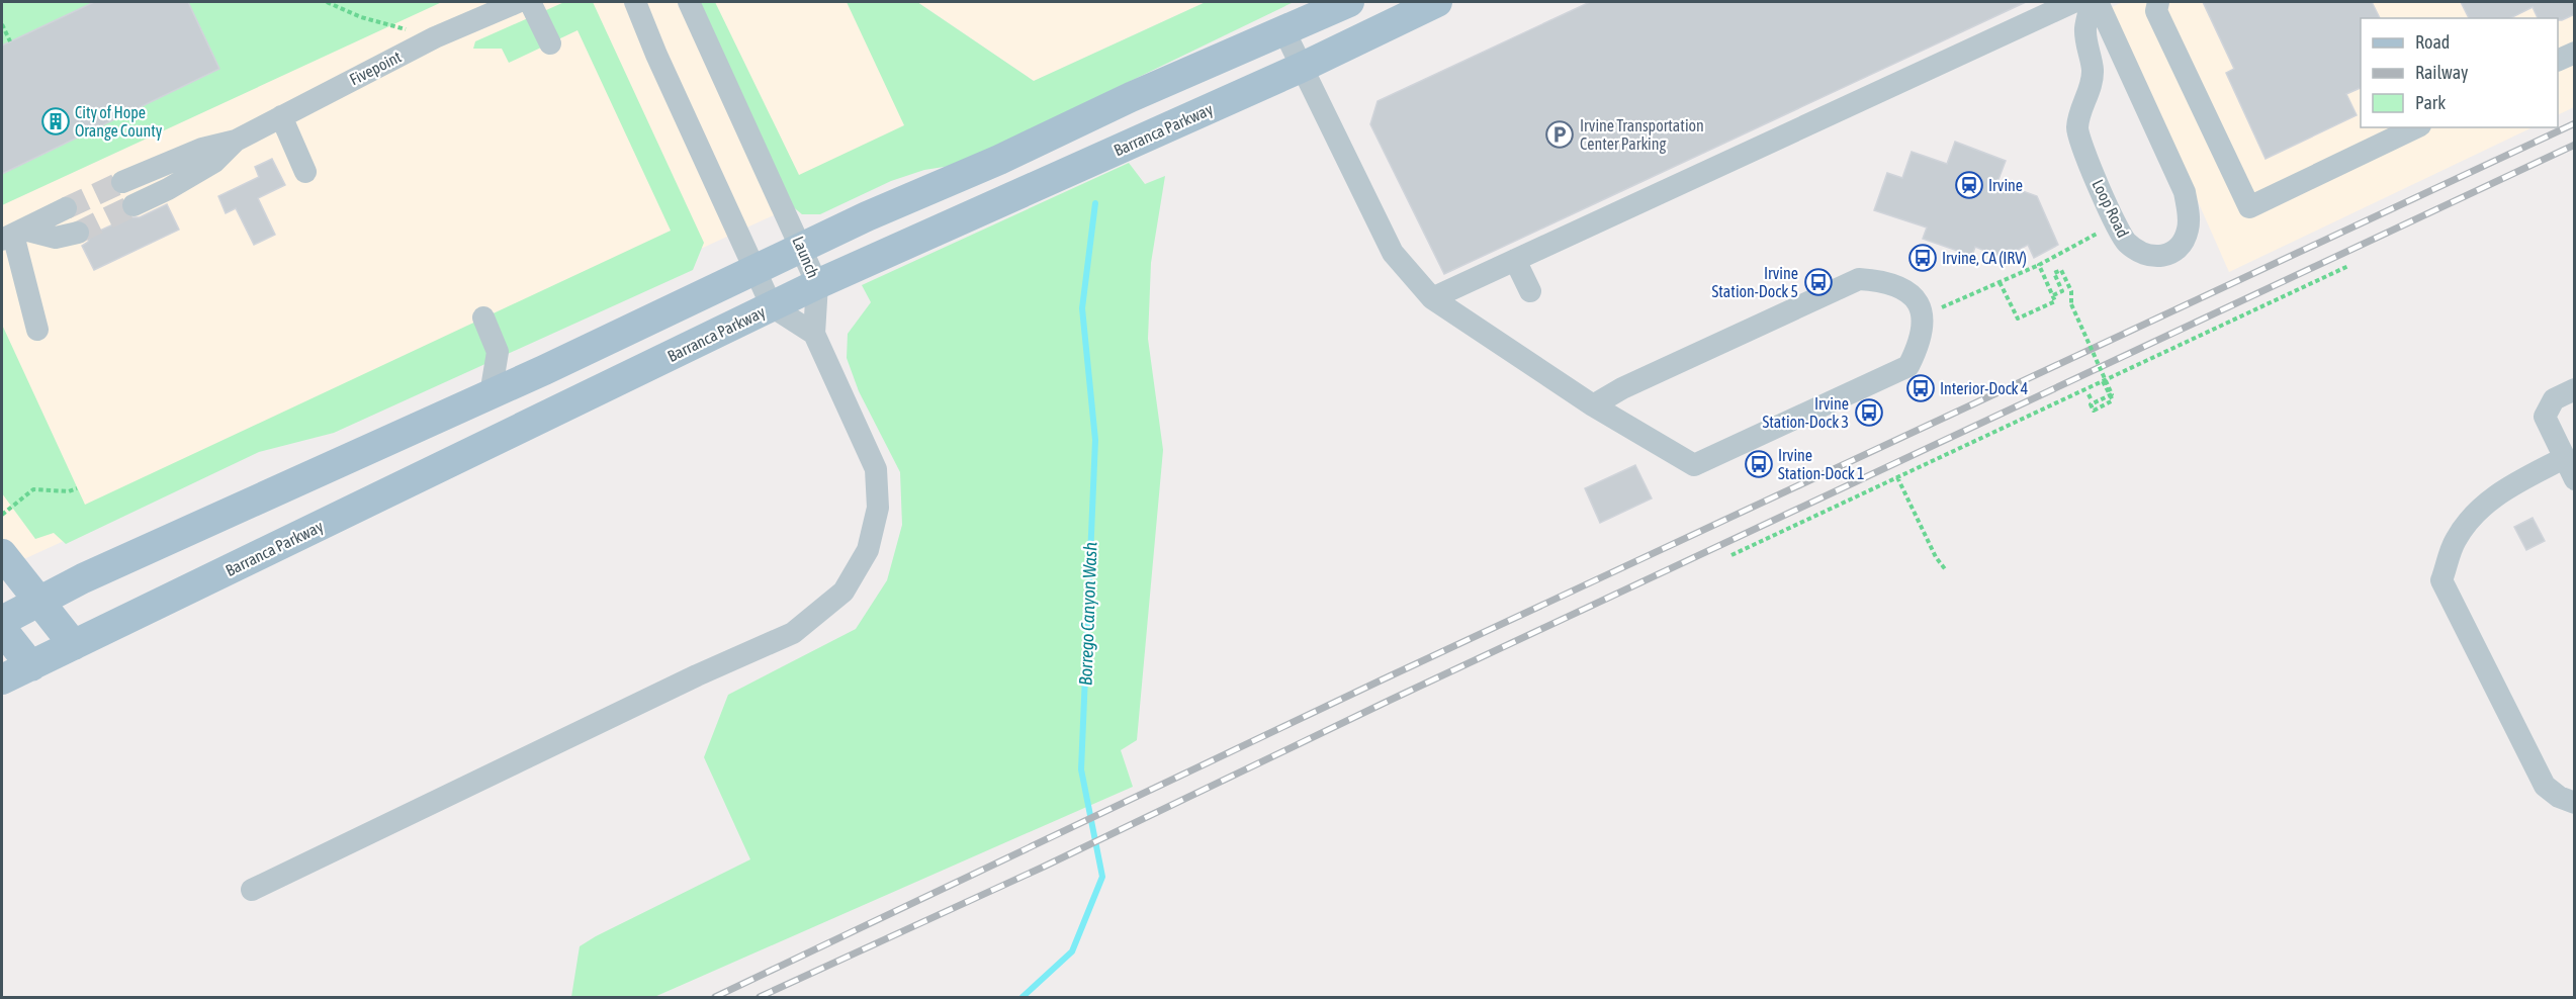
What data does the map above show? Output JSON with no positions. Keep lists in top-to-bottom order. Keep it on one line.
{"streets":{"main road":["Barranca Parkway"],"street":["Fivepoint","Loop Road","Launch"]},"crossings":[["Barranca Parkway","Launch"]],"water":["Borrego Canyon Wash"],"places":{"building":["City of Hope Orange County"],"parking":["Irvine Transportation Center Parking"],"station":["Irvine"],"bus stop":["Irvine, CA (IRV)","Irvine Station-Dock 5","Interior-Dock 4","Irvine Station-Dock 3","Irvine Station-Dock 1"]},"legend":["Road","Railway","Park"]}
